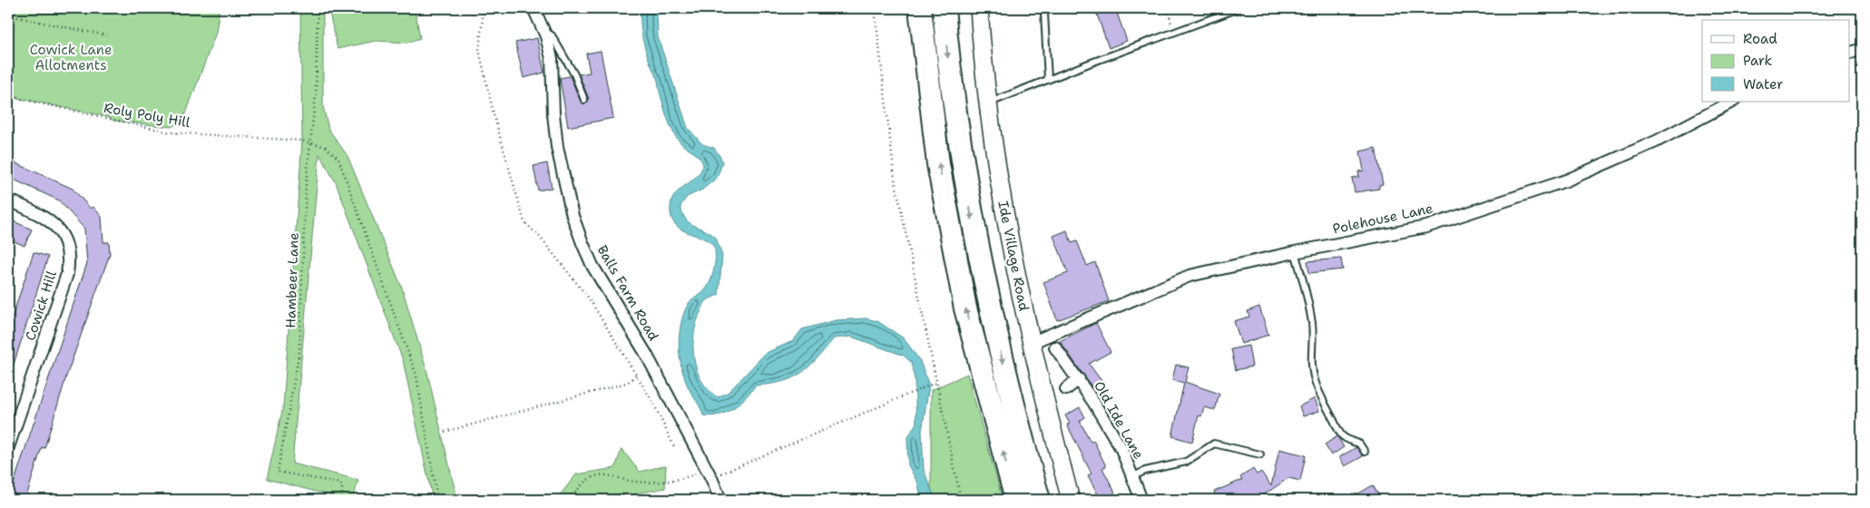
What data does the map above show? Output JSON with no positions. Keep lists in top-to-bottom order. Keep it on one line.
{"streets":{"street":["Polehouse Lane","Ide Village Road","Balls Farm Road","Cowick Hill","Old Ide Lane"],"path":["Roly Poly Hill","Hambeer Lane"]},"crossings":[["Roly Poly Hill","Hambeer Lane"],["Polehouse Lane","Ide Village Road"]],"parks":["Cowick Lane Allotments"],"legend":["Road","Park","Water"]}
